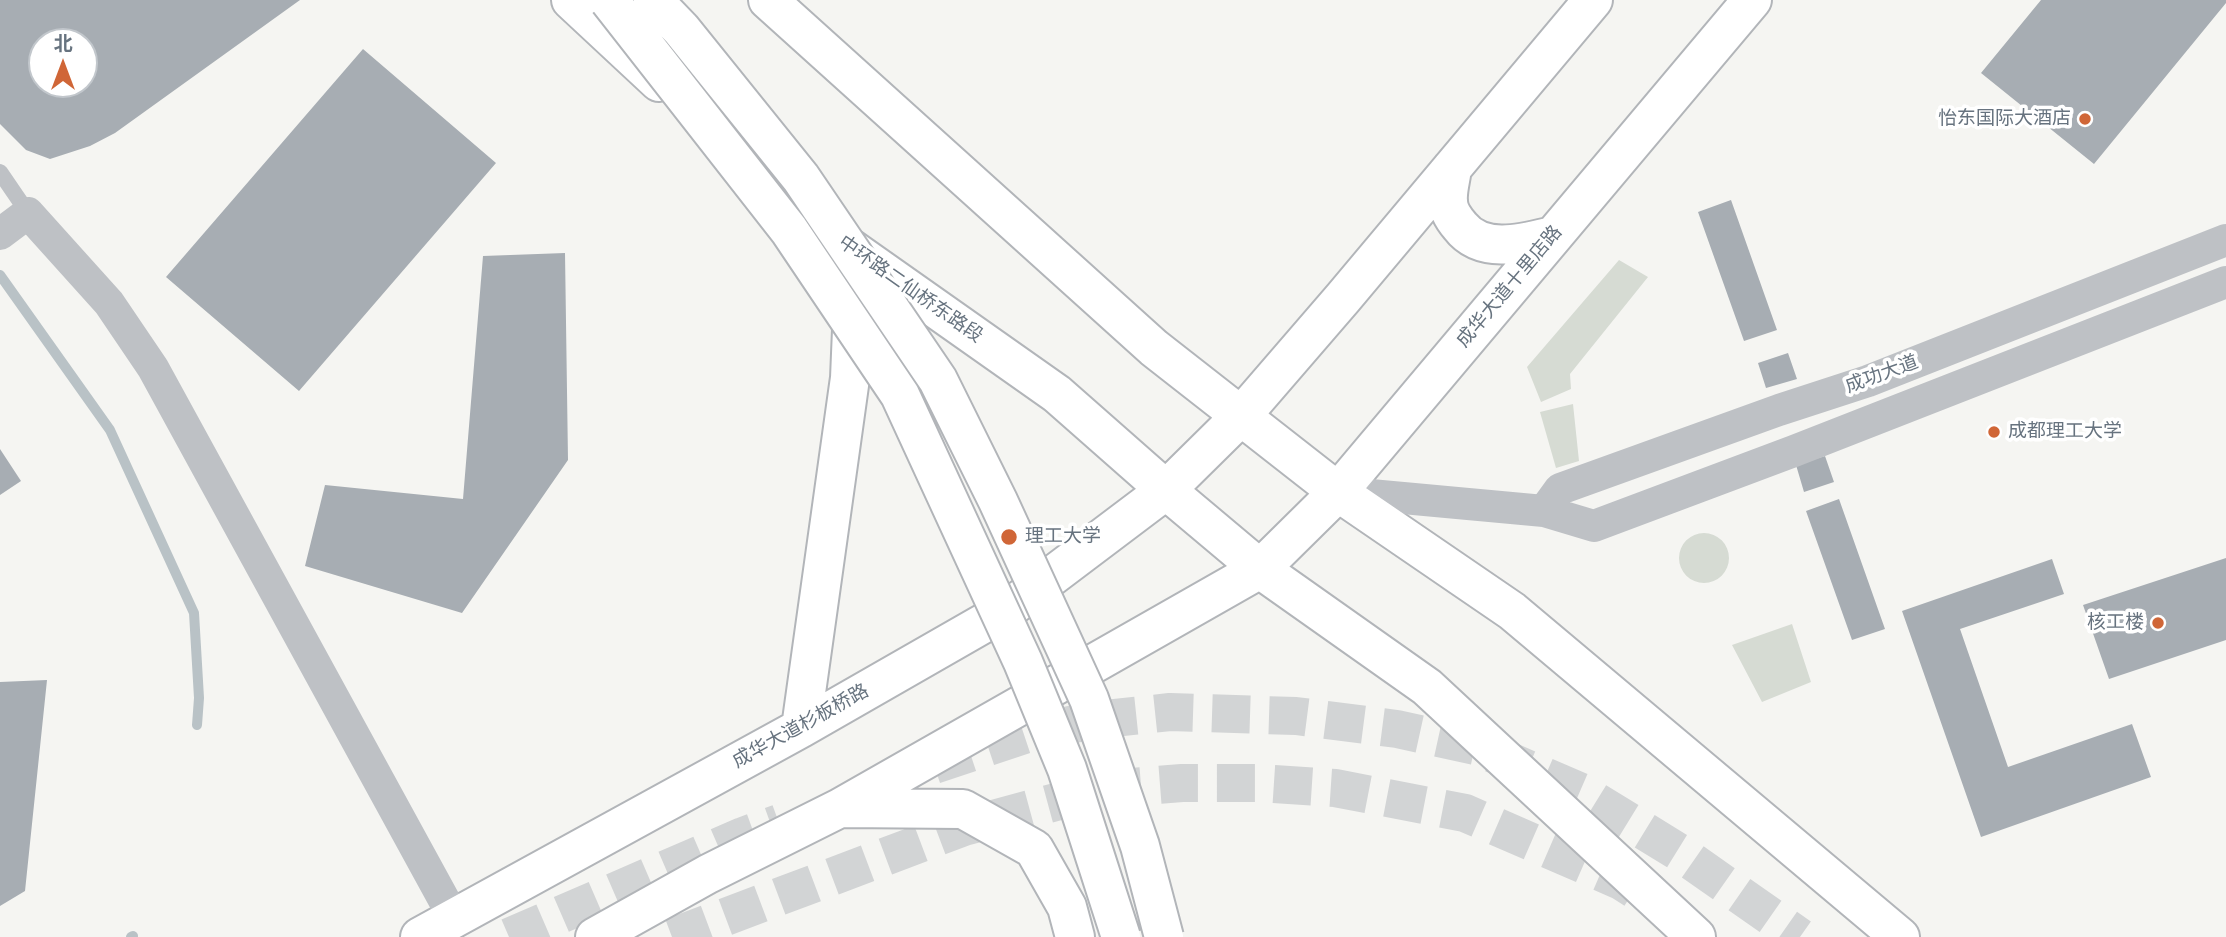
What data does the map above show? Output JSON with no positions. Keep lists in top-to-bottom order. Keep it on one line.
{"streets":{"main road":["成华大道十里店路","中环路二仙桥东路段","成华大道杉板桥路"],"street":["成功大道"]},"crossings":[["成华大道十里店路","中环路二仙桥东路段"],["成华大道十里店路","成功大道"],["中环路二仙桥东路段","成华大道杉板桥路"]],"places":["怡东国际大酒店","成都理工大学","理工大学","核工楼"],"north":"top"}
